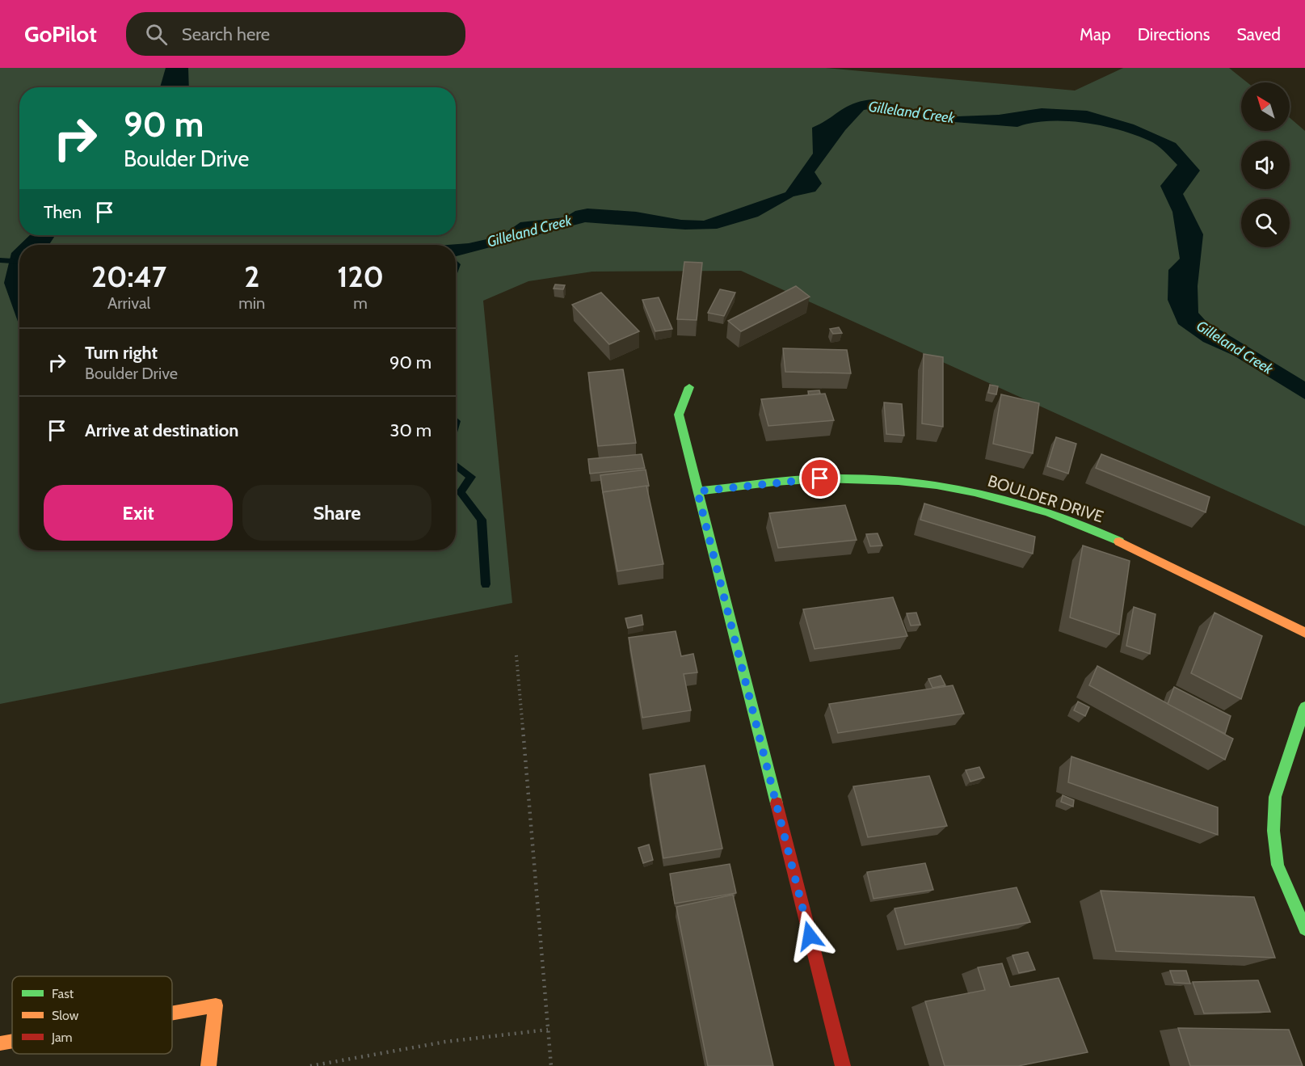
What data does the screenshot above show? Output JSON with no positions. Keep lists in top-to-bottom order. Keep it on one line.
{"streets":{"street":["BOULDER DRIVE"]},"water":["Gilleland Creek"],"legend":["Fast","Slow","Jam"],"north":"top left","page":{"header":"GoPilot","search":"Search here","nav":["Map","Directions","Saved"],"turn":["90 m","Boulder Drive"],"then":"Then","eta":["20:47","Arrival","2","min","120","m"],"list":[{"name":"Turn right","note":"Boulder Drive","value":"90 m"},{"name":"Arrive at destination","value":"30 m"}],"buttons":["Exit","Share"]}}
